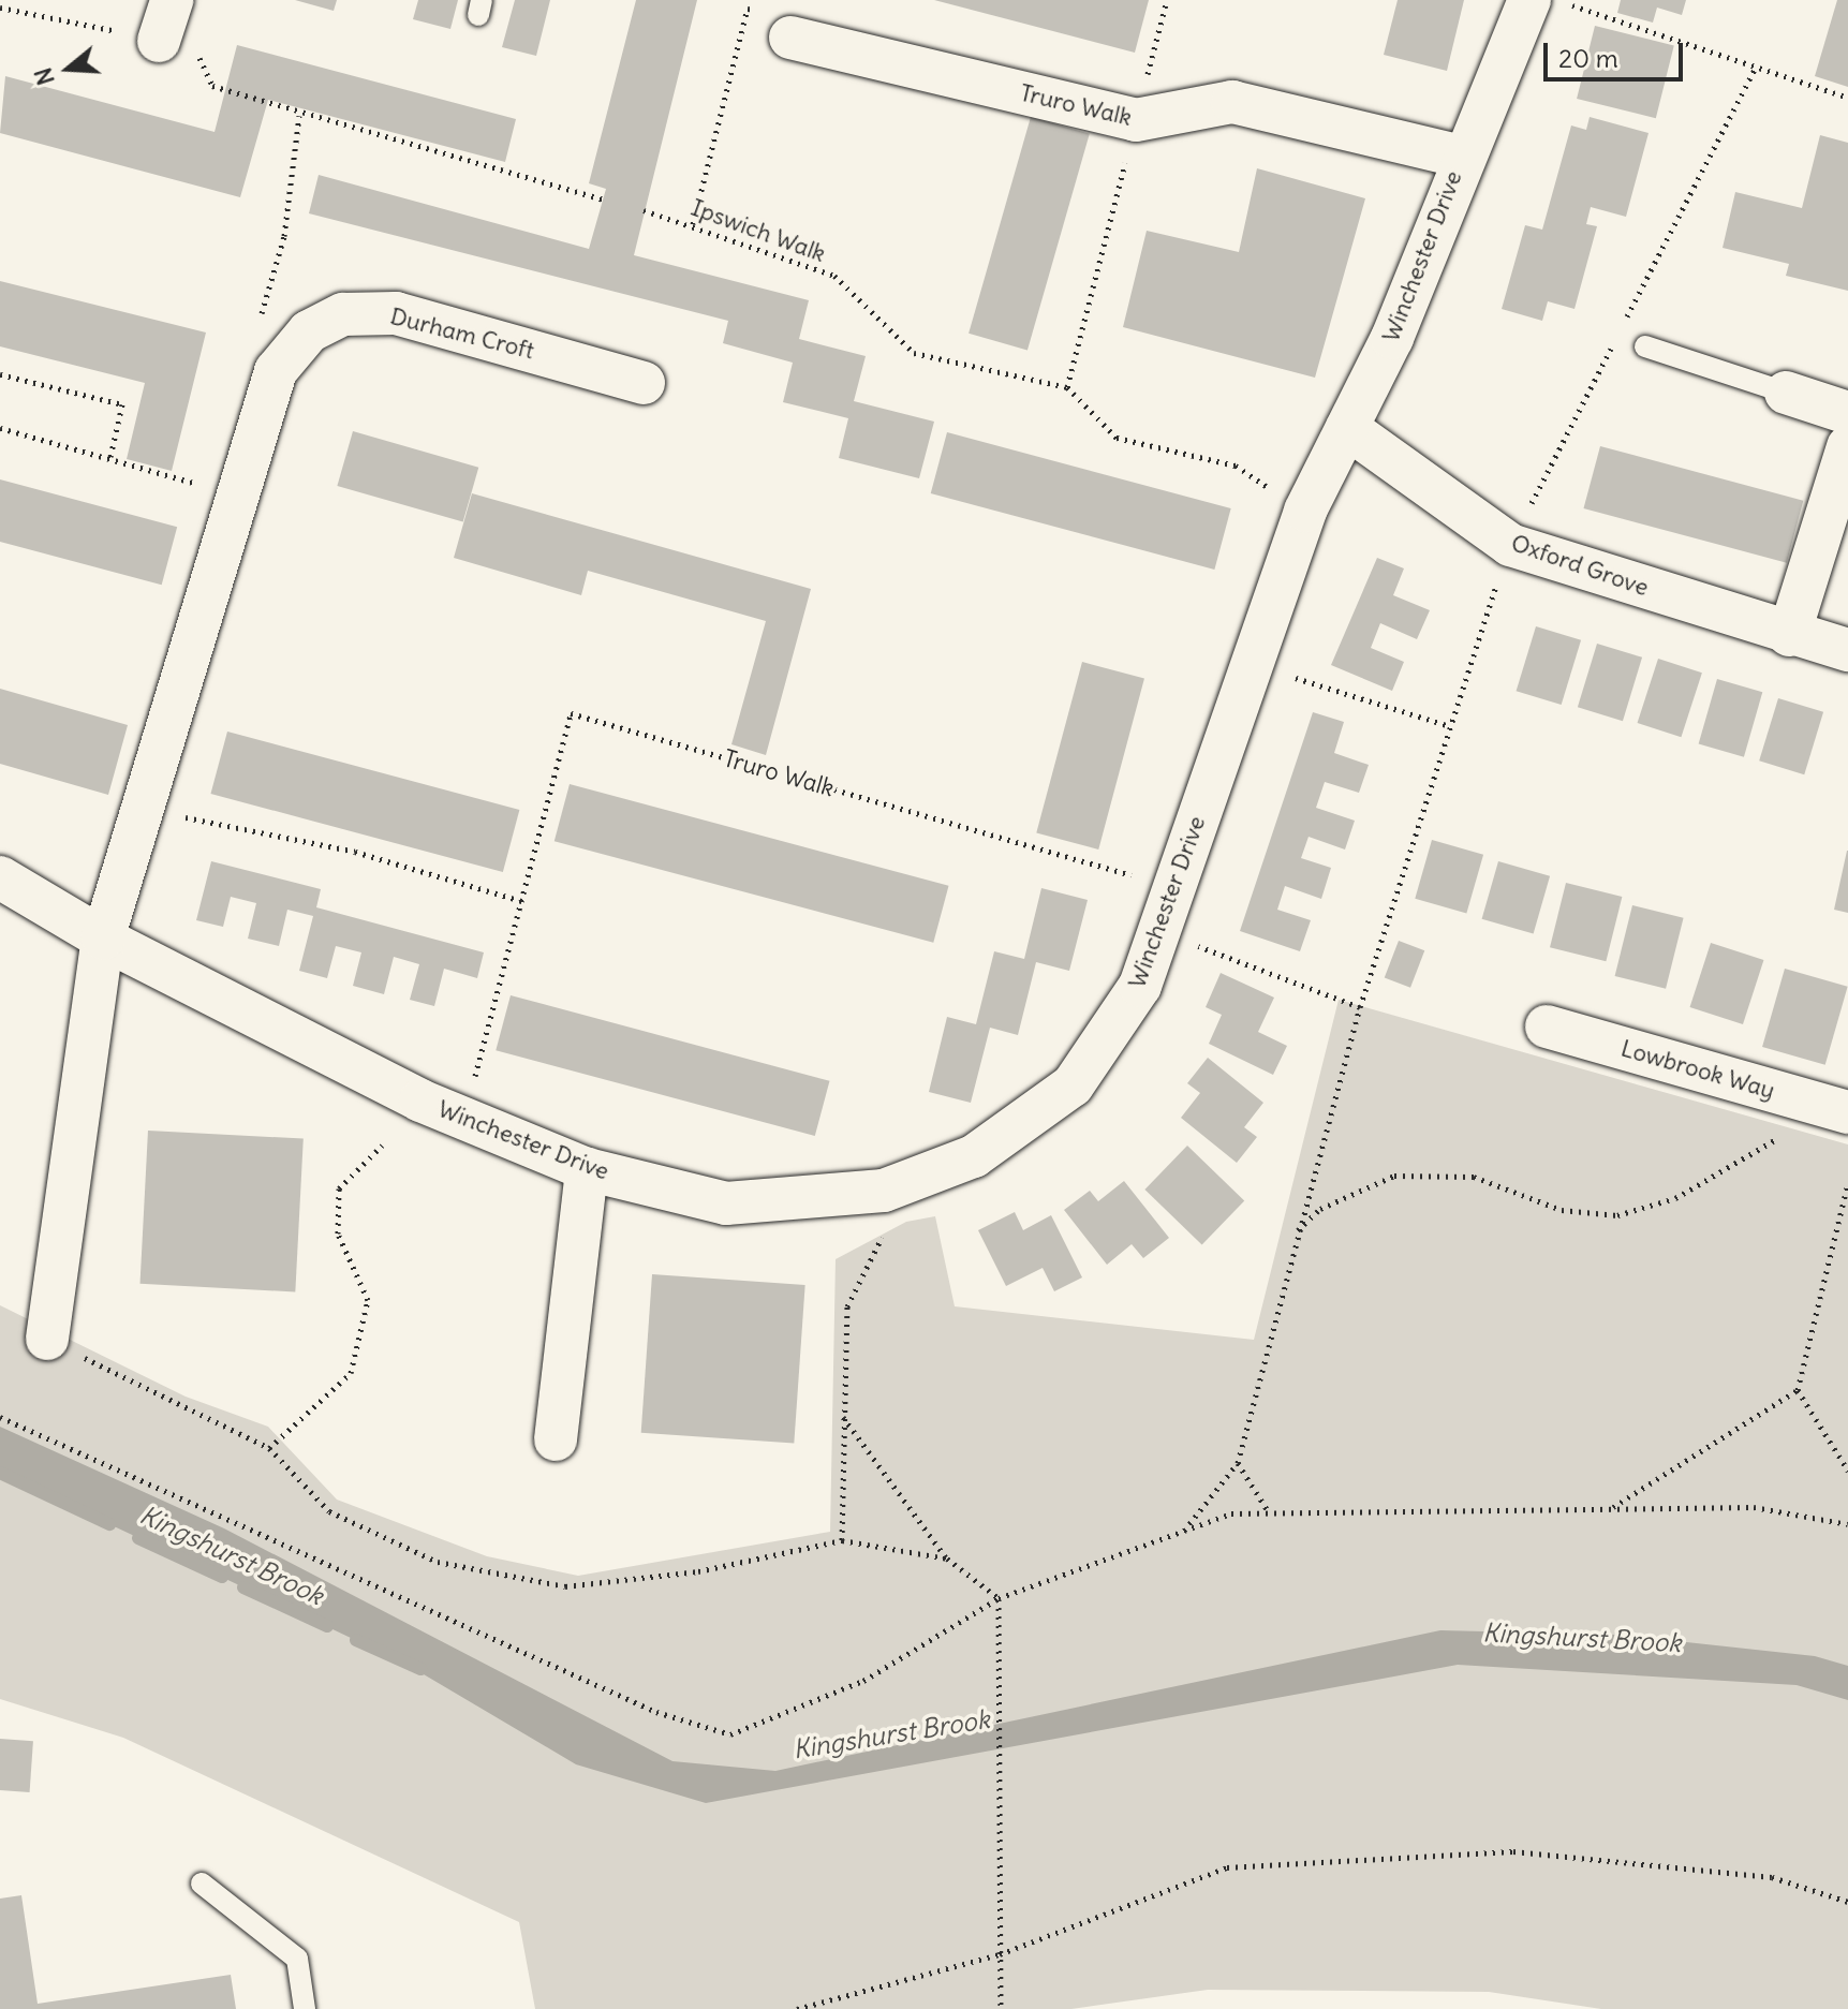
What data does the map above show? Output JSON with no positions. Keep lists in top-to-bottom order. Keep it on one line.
{"streets":{"street":["Truro Walk","Winchester Drive","Durham Croft","Oxford Grove","Lowbrook Way"],"path":["Ipswich Walk"]},"crossings":[["Truro Walk","Winchester Drive"],["Winchester Drive","Durham Croft"],["Winchester Drive","Oxford Grove"]],"water":["Kingshurst Brook"],"scale_bar":"20 m","north":"left"}
